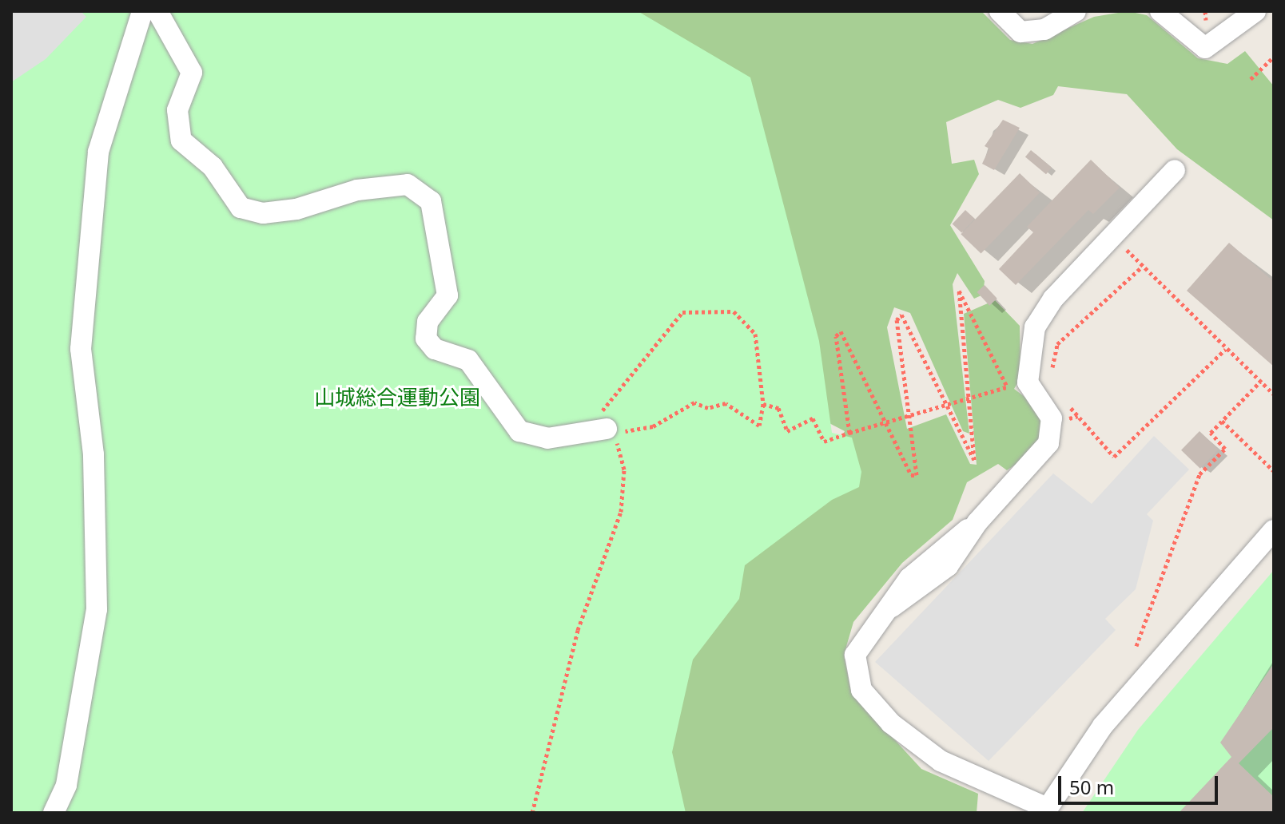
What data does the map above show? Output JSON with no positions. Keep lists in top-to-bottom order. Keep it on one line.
{"parks":["山城総合運動公園"],"scale_bar":"50 m"}
